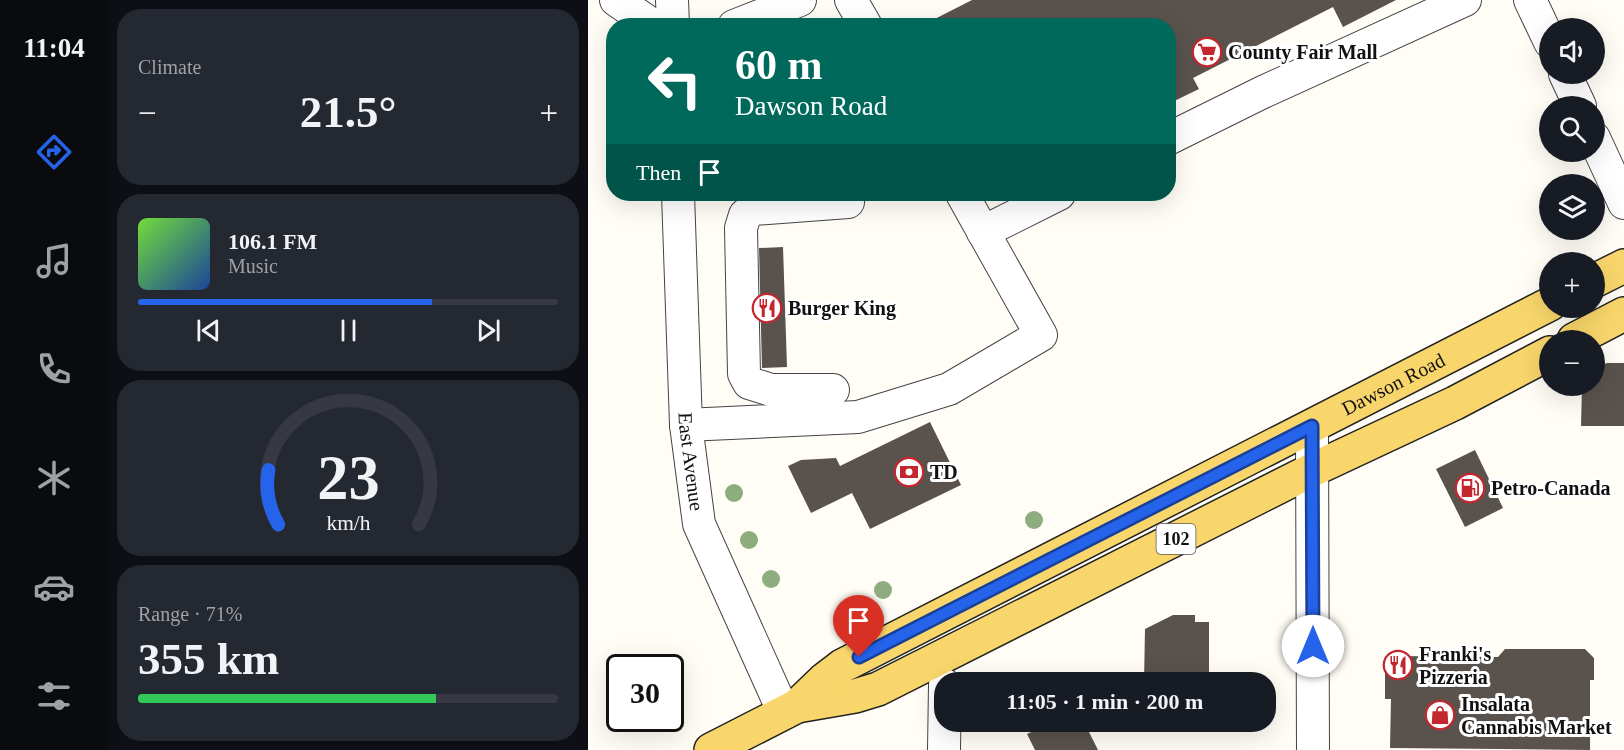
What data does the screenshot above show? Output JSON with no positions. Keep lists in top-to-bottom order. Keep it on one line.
{"streets":{"main road":["Dawson Road","102"],"street":["East Avenue"]},"crossings":[["Dawson Road","East Avenue"]],"places":{"supermarket":["County Fair Mall"],"restaurant":["Burger King","Franki's Pizzeria"],"bank":["TD"],"fuel station":["Petro-Canada"],"shop":["Insalata Cannabis Market"]},"page":{"tabs":"11:04","tile":["Climate",["Range · 71%","355 km"]],"map_buttons":["+","−"],"turn":["60 m","Dawson Road"],"heat":["−","21.5°","+"],"then":"Then","song":["106.1 FM","Music"],"limit":"30","trip":"11:05 · 1 min · 200 m","gauge":["23","km/h"]}}
